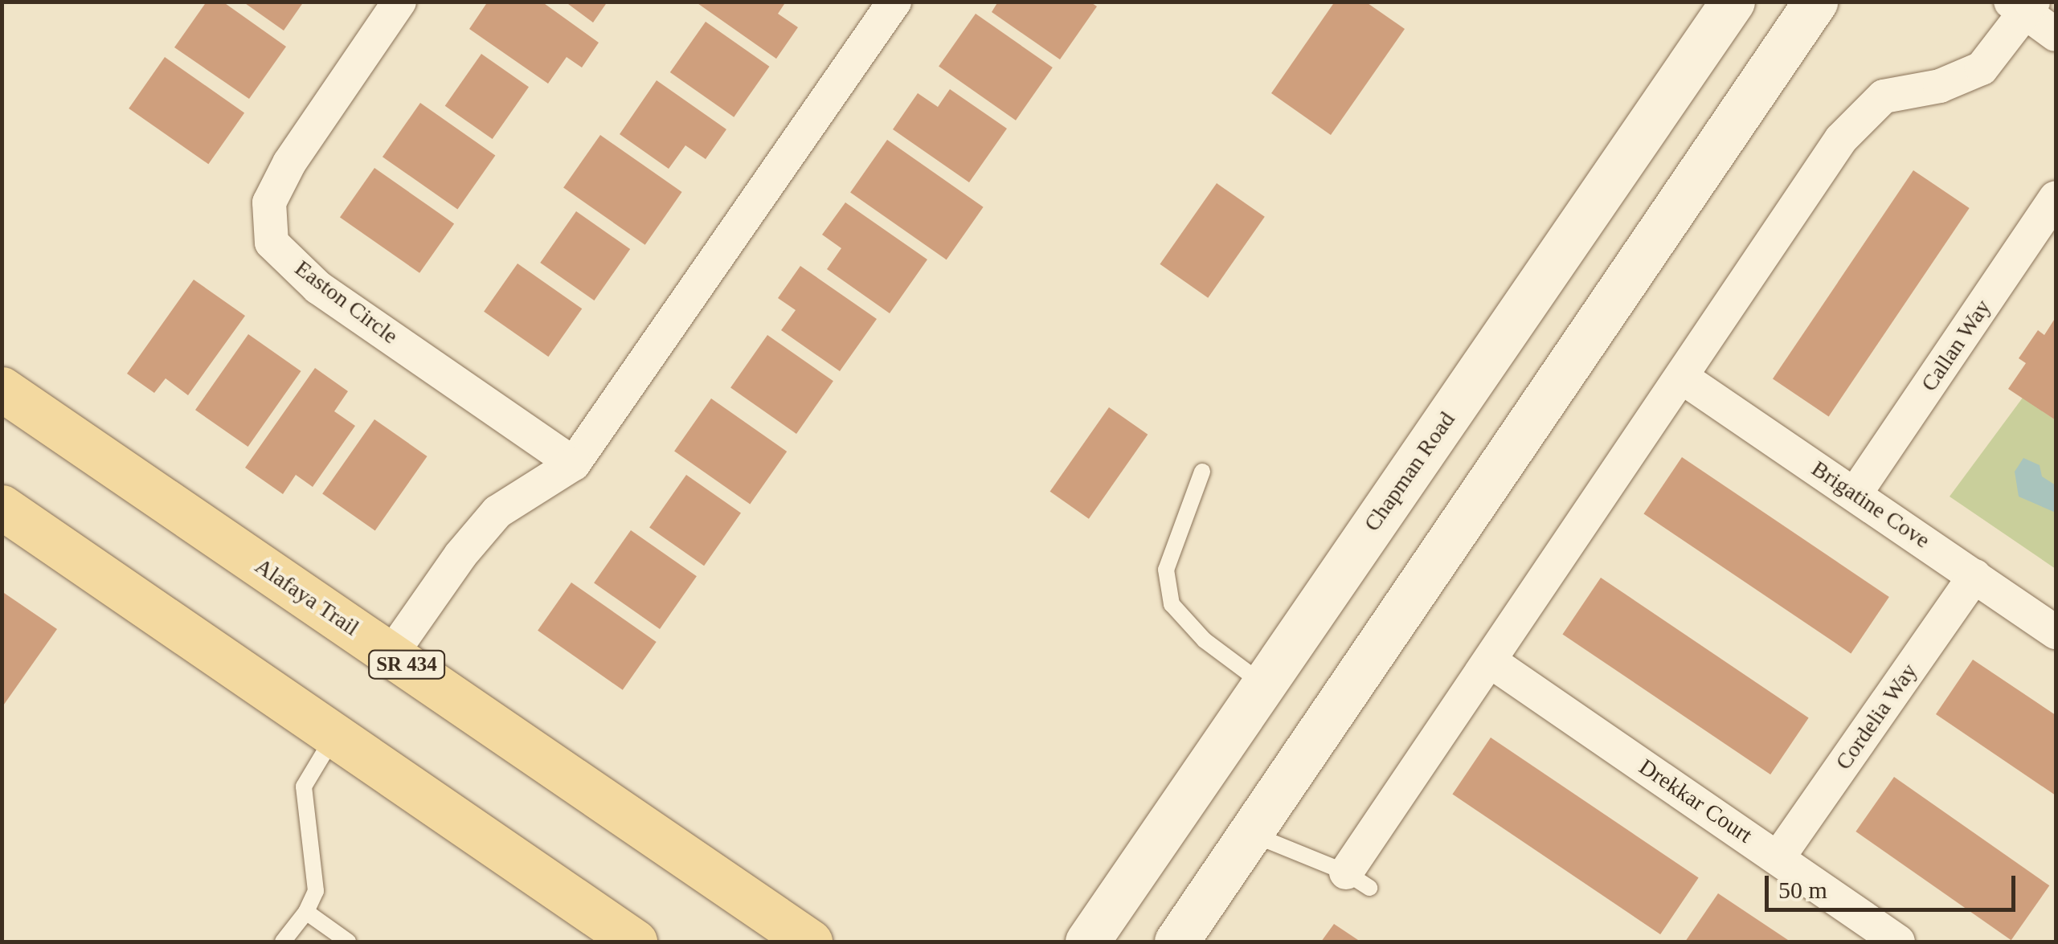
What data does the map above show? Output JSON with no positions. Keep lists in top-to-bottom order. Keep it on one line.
{"streets":{"main road":["Alafaya Trail","SR 434"],"street":["Easton Circle","Callan Way","Chapman Road","Brigatine Cove","Cordelia Way","Drekkar Court"]},"crossings":[["Callan Way","Brigatine Cove"],["Brigatine Cove","Cordelia Way"],["Cordelia Way","Drekkar Court"]],"scale_bar":"50 m"}
